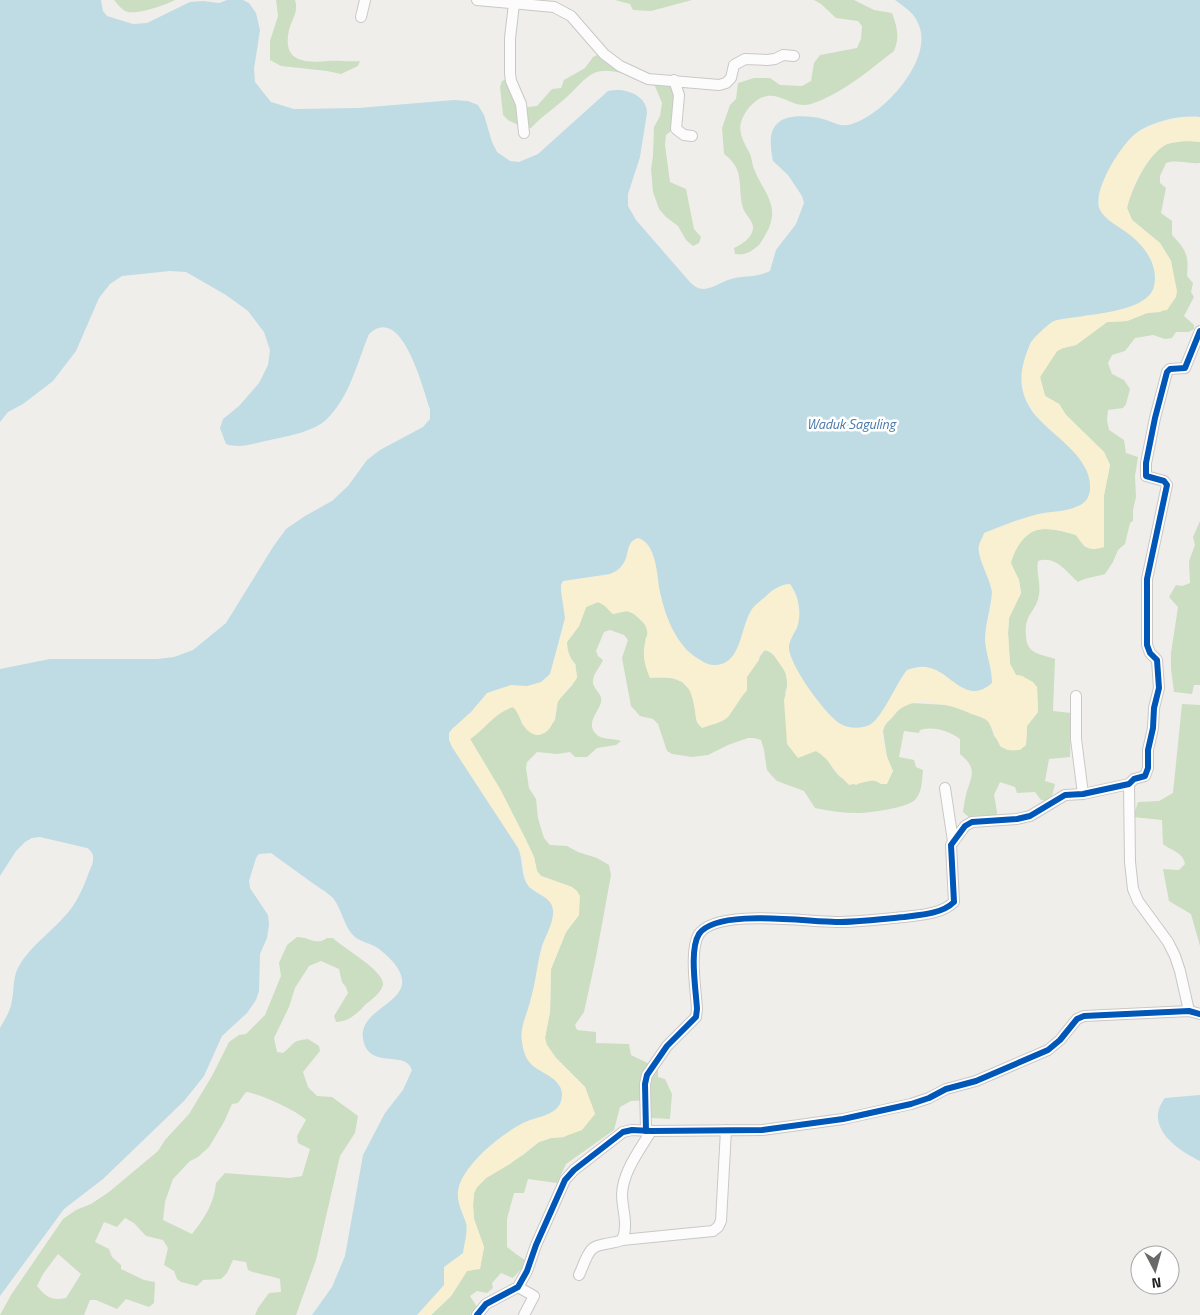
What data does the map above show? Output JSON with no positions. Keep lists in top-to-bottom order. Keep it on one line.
{"water":["Waduk Saguling"],"north":"bottom"}
